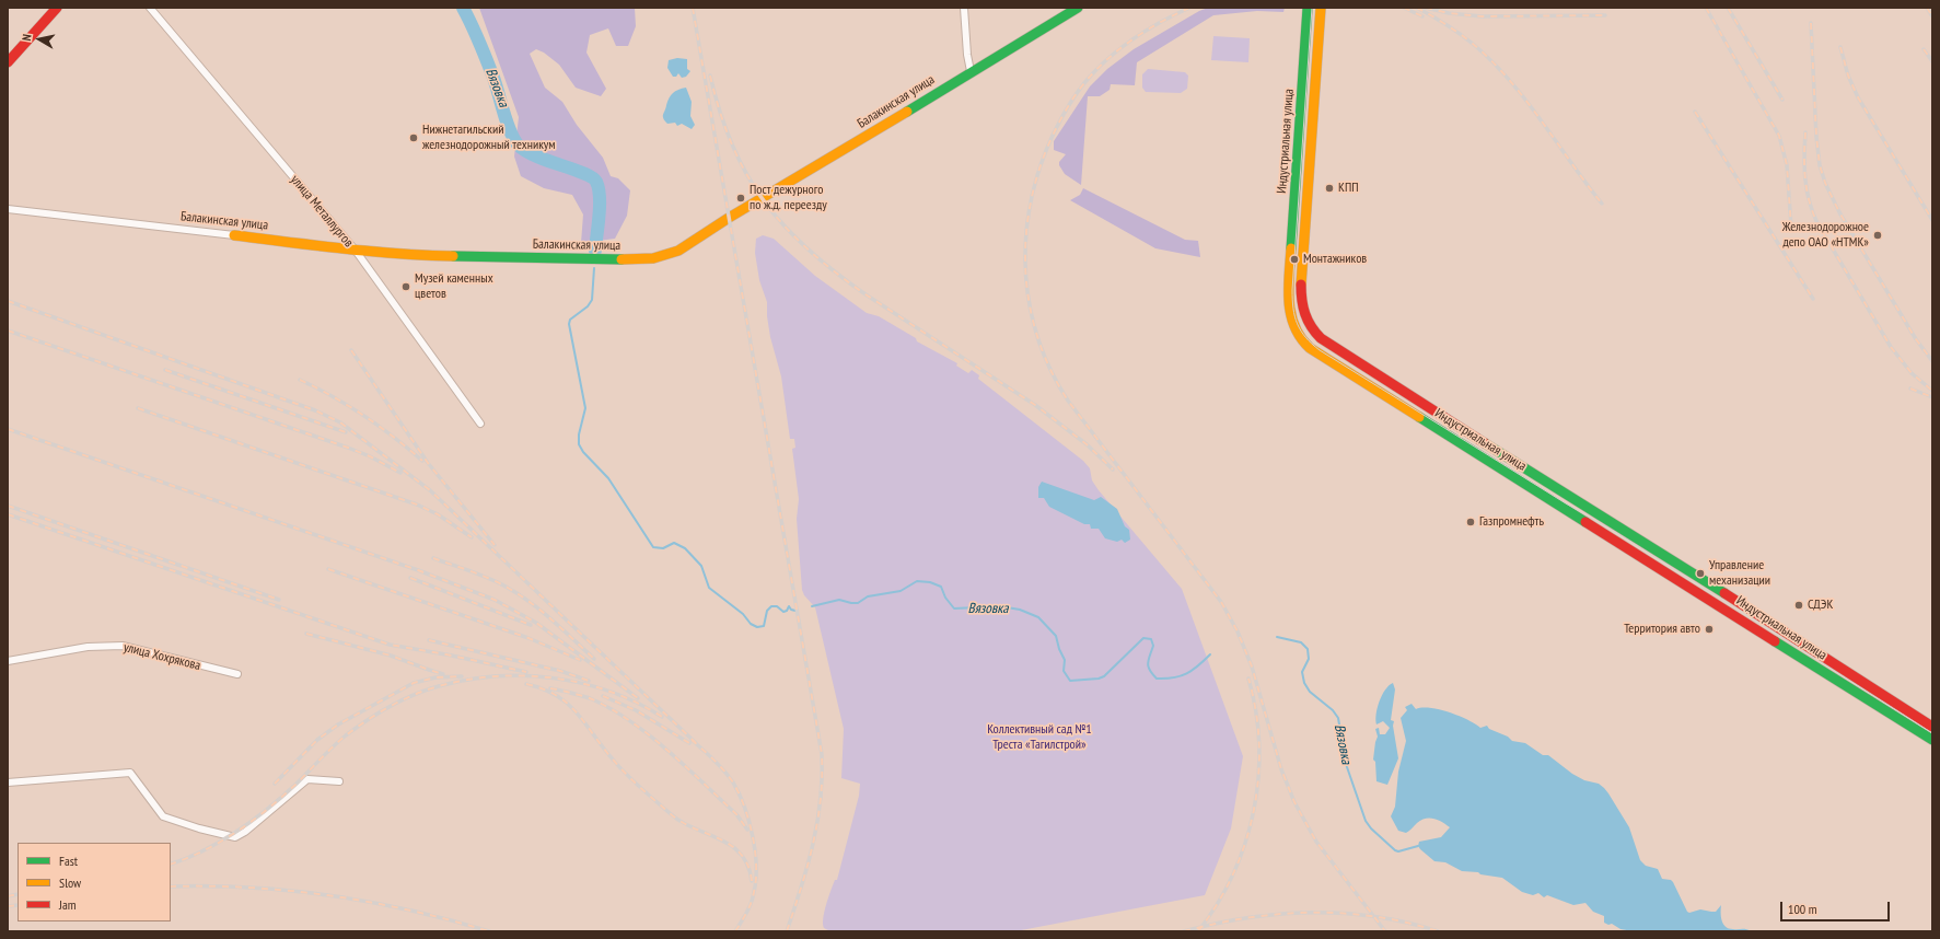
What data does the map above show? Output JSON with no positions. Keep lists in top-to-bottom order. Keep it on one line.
{"streets":{"main road":["Балакинская улица","Индустриальная улица"],"street":["улица Металлургов","улица Хохрякова"]},"crossings":[["Балакинская улица","улица Металлургов"]],"water":["Вязовка"],"parks":["Коллективный сад №1 Треста «Тагилстрой»"],"places":["Нижнетагильский железнодорожный техникум","КПП","Пост дежурного по ж.д. переезду","Железнодорожное депо ОАО «НТМК»","Монтажников","Музей каменных цветов","Газпромнефть","Управление механизации","СДЭК","Территория авто"],"legend":["Fast","Slow","Jam"],"scale_bar":"100 m","north":"left"}
